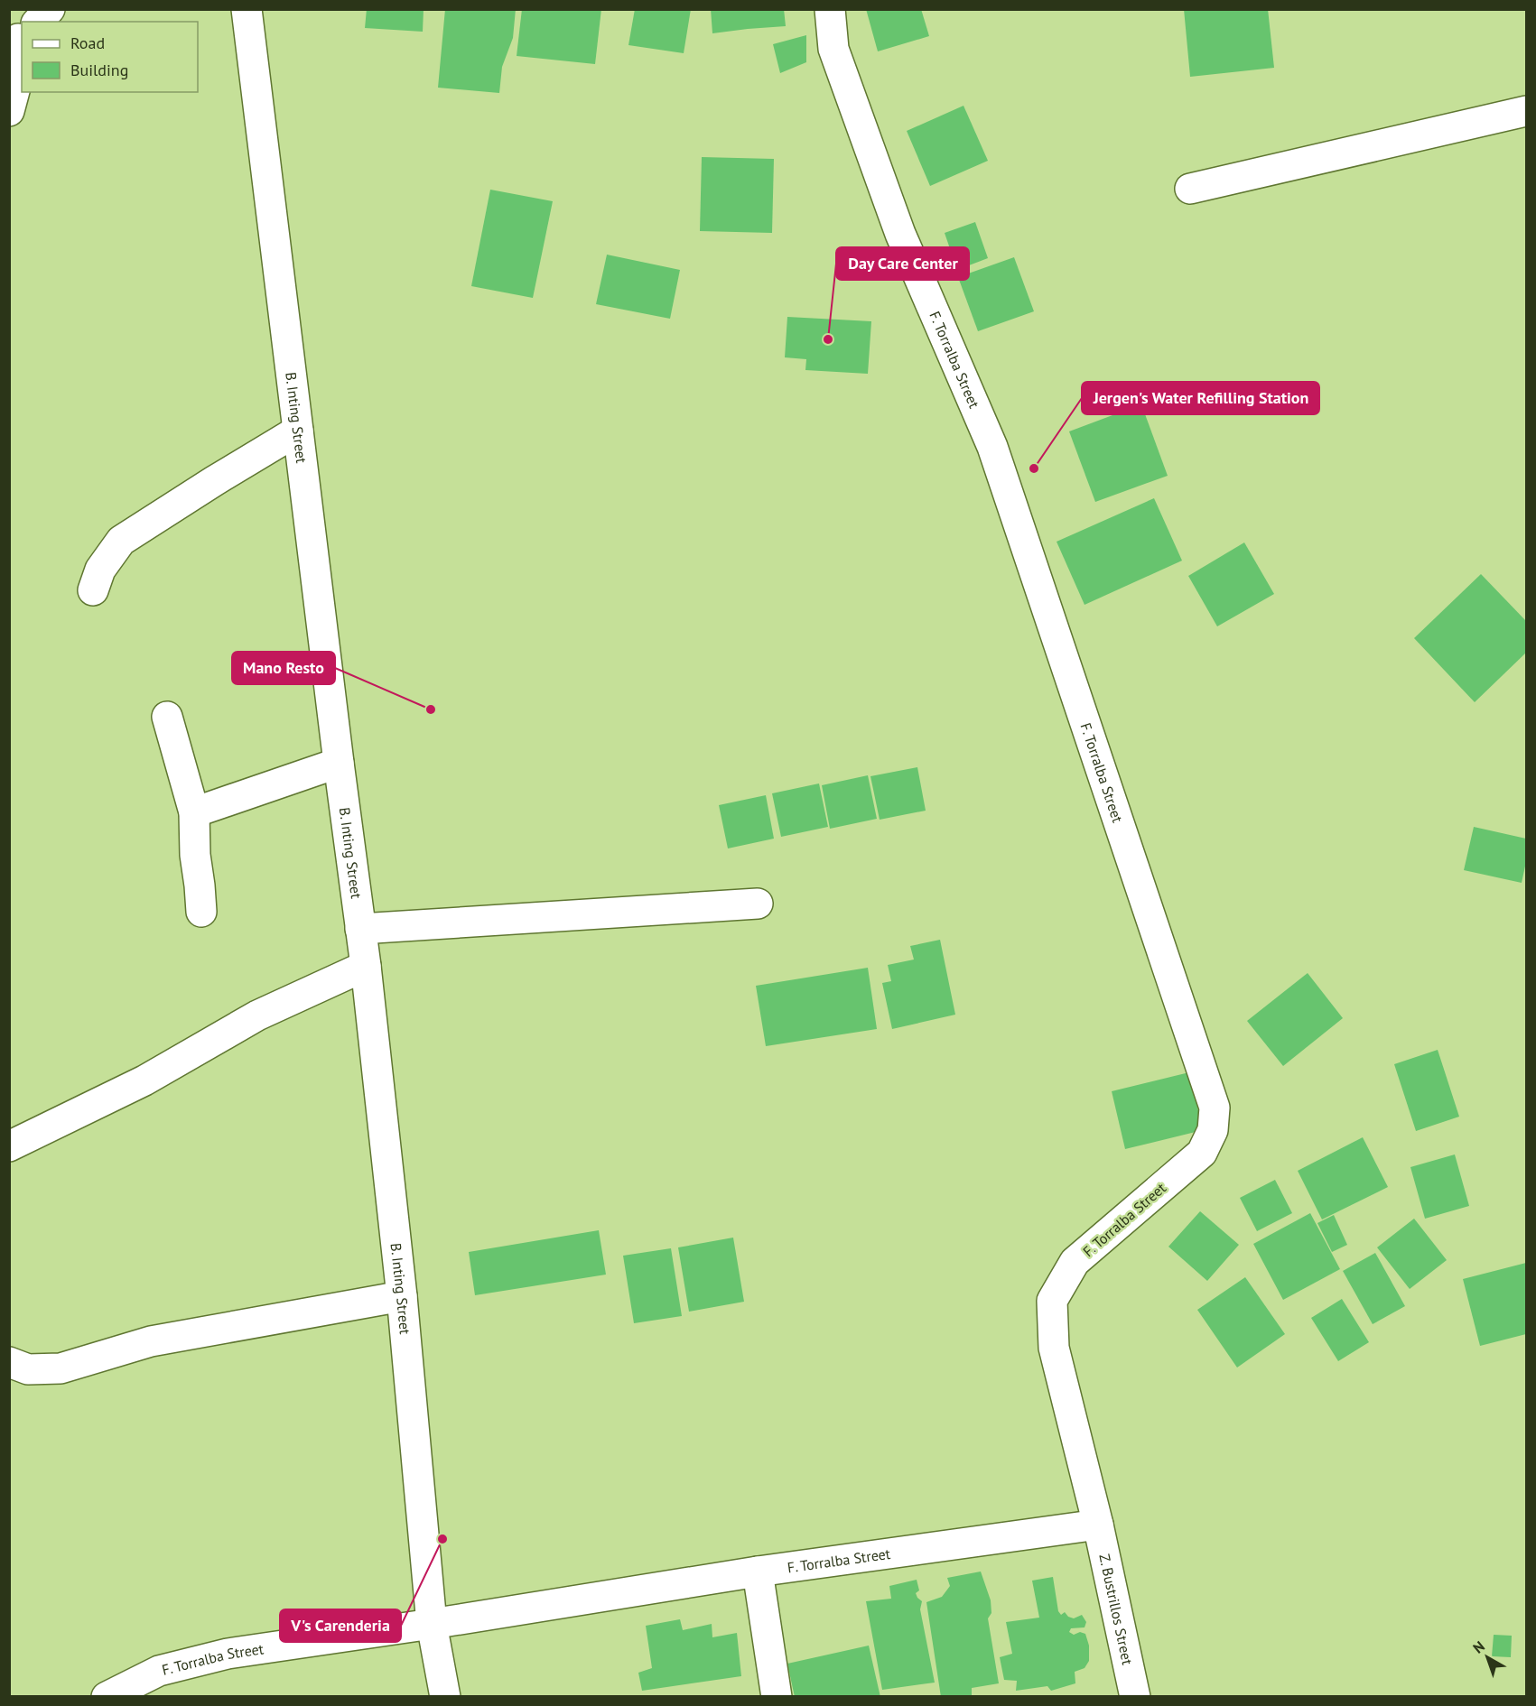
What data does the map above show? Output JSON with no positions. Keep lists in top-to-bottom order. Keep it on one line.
{"streets":{"street":["F. Torralba Street","B. Inting Street","Z. Bustrillos Street"]},"crossings":[["F. Torralba Street","B. Inting Street"],["F. Torralba Street","Z. Bustrillos Street"]],"places":["Day Care Center","Jergen's Water Refilling Station","Mano Resto","V's Carenderia"],"legend":["Road","Building"],"north":"top left"}
